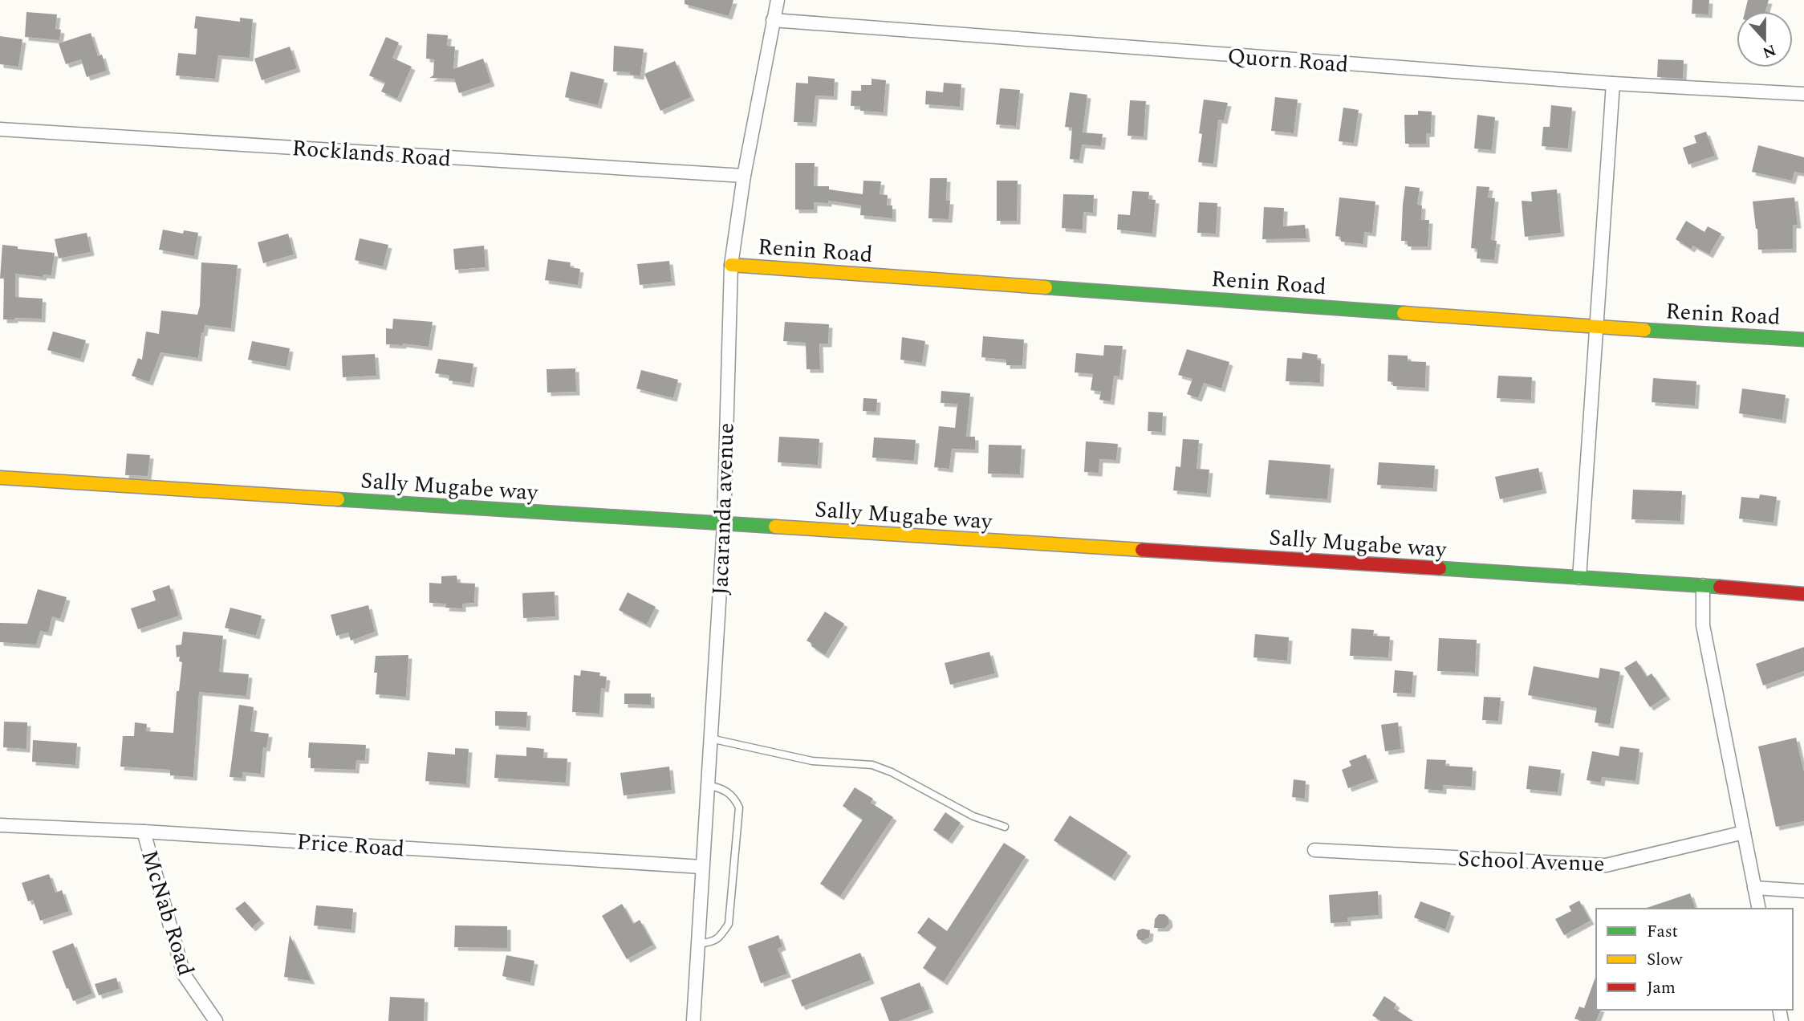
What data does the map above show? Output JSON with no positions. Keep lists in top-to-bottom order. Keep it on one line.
{"streets":{"street":["Quorn Road","Rocklands Road","Renin Road","Sally Mugabe way","Jacaranda avenue","Price Road","School Avenue","McNab Road"]},"crossings":[["Quorn Road","Jacaranda avenue"],["Rocklands Road","Jacaranda avenue"],["Renin Road","Jacaranda avenue"],["Sally Mugabe way","Jacaranda avenue"],["Jacaranda avenue","Price Road"],["Price Road","McNab Road"]],"legend":["Fast","Slow","Jam"],"north":"bottom"}
